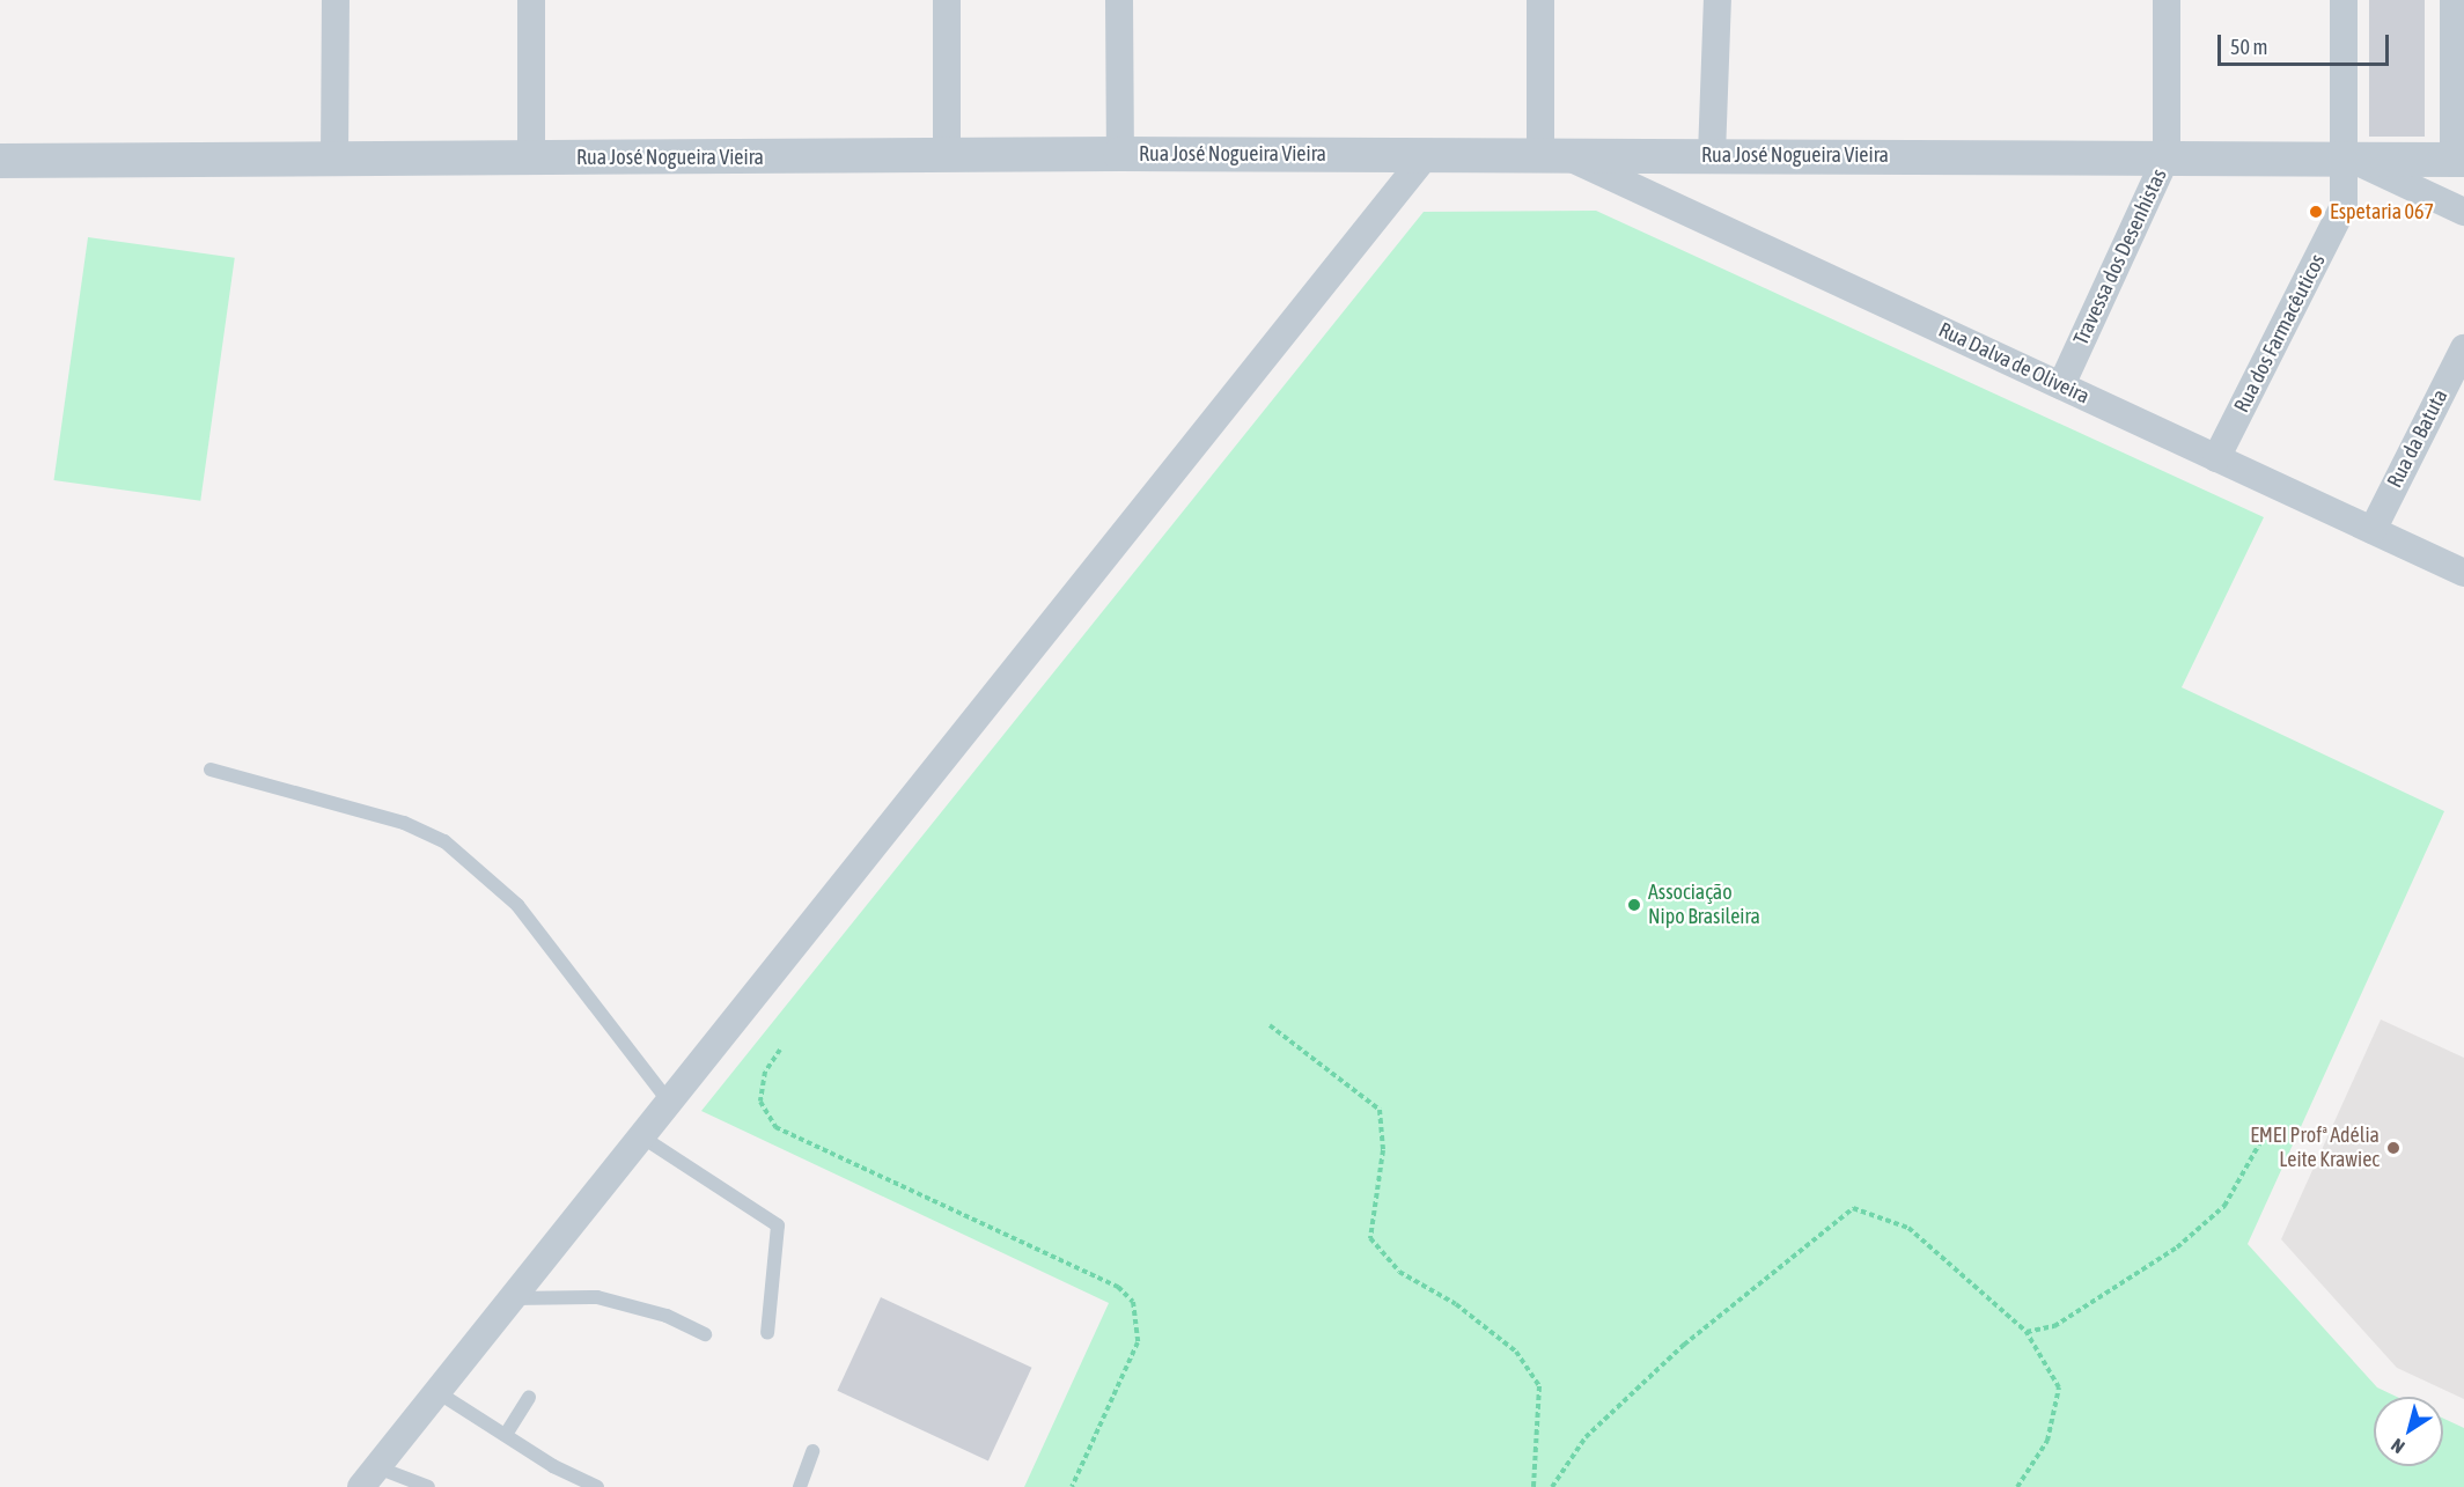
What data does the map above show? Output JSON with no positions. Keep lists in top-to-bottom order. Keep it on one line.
{"streets":{"street":["Rua José Nogueira Vieira","Travessa dos Desenhistas","Rua dos Farmacêuticos","Rua Dalva de Oliveira","Rua da Batuta"]},"crossings":[["Rua José Nogueira Vieira","Travessa dos Desenhistas"],["Rua José Nogueira Vieira","Rua dos Farmacêuticos"],["Rua José Nogueira Vieira","Rua Dalva de Oliveira"],["Travessa dos Desenhistas","Rua Dalva de Oliveira"],["Rua dos Farmacêuticos","Rua Dalva de Oliveira"],["Rua Dalva de Oliveira","Rua da Batuta"]],"places":["Espetaria 067","Associação Nipo Brasileira","EMEI Profª Adélia Leite Krawiec"],"scale_bar":"50 m","north":"bottom left"}
